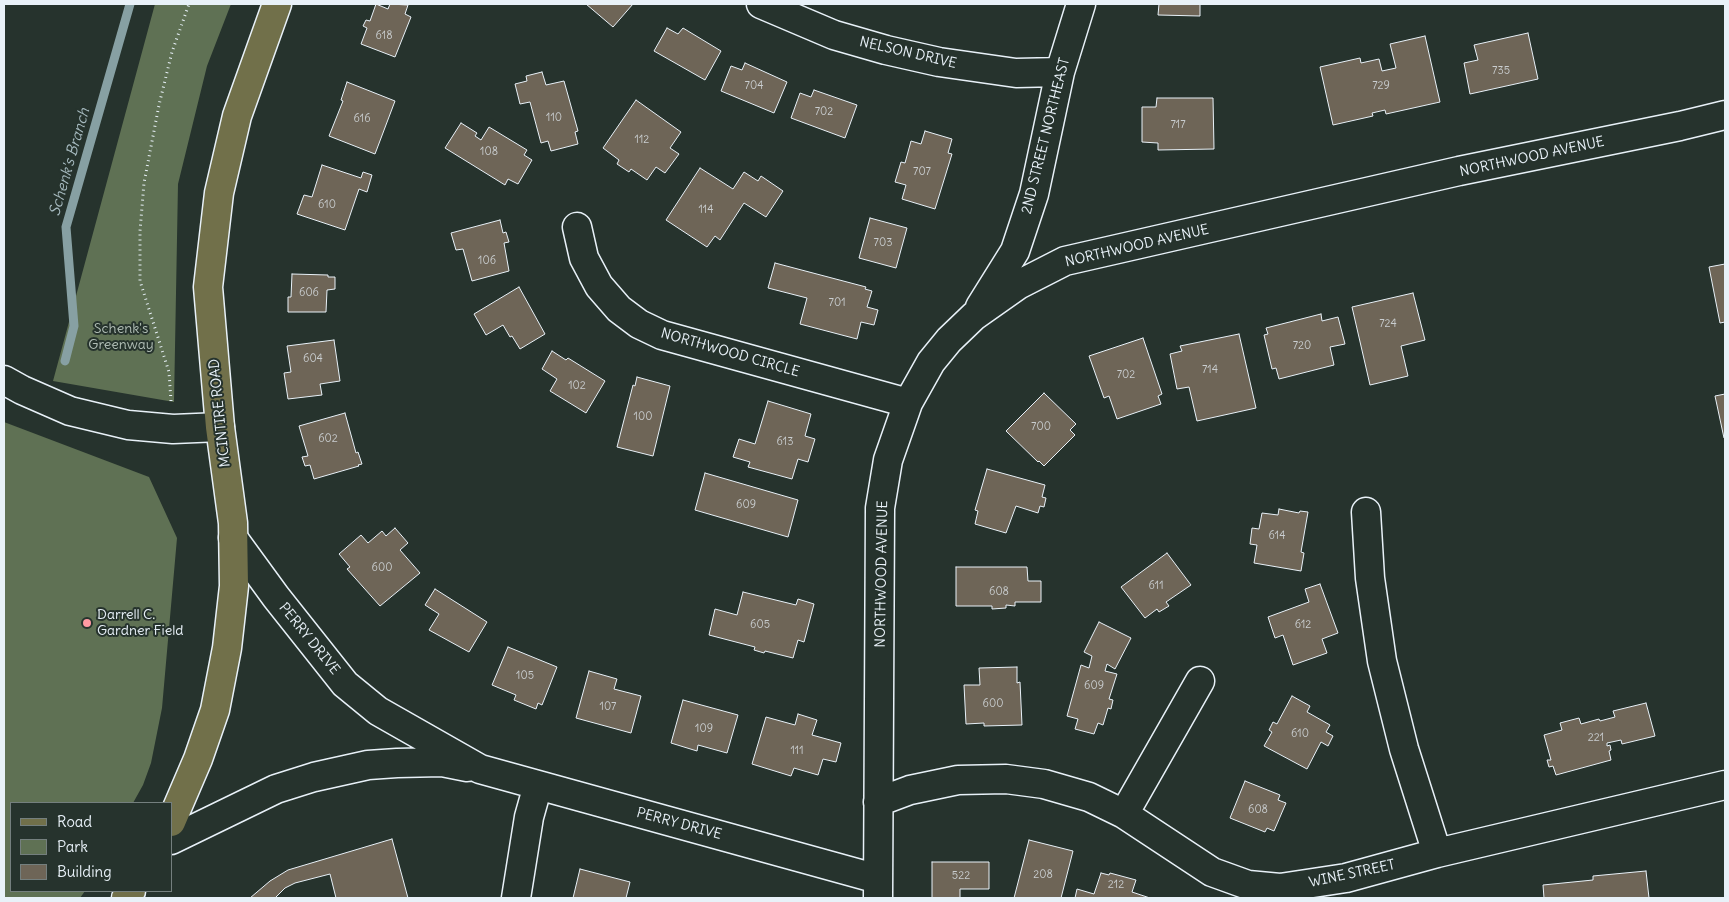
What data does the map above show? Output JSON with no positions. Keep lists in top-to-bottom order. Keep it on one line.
{"streets":{"main road":["MCINTIRE ROAD"],"street":["NELSON DRIVE","2ND STREET NORTHEAST","NORTHWOOD AVENUE","NORTHWOOD CIRCLE","PERRY DRIVE","WINE STREET"]},"crossings":[["NELSON DRIVE","2ND STREET NORTHEAST"],["2ND STREET NORTHEAST","NORTHWOOD AVENUE"],["NORTHWOOD AVENUE","NORTHWOOD CIRCLE"],["NORTHWOOD AVENUE","WINE STREET"],["MCINTIRE ROAD","PERRY DRIVE"]],"water":["Schenk's Branch"],"parks":["Schenk's Greenway"],"places":["Darrell C. Gardner Field"],"house_numbers":["618","735","704","729","702","110","616","717","112","108","707","610","114","703","106","606","701","724","720","604","714","702","102","100","700","602","613","609","614","600","611","608","605","612","105","609","600","107","109","610","221","111","608","208","522","212"],"legend":["Road","Park","Building"]}
